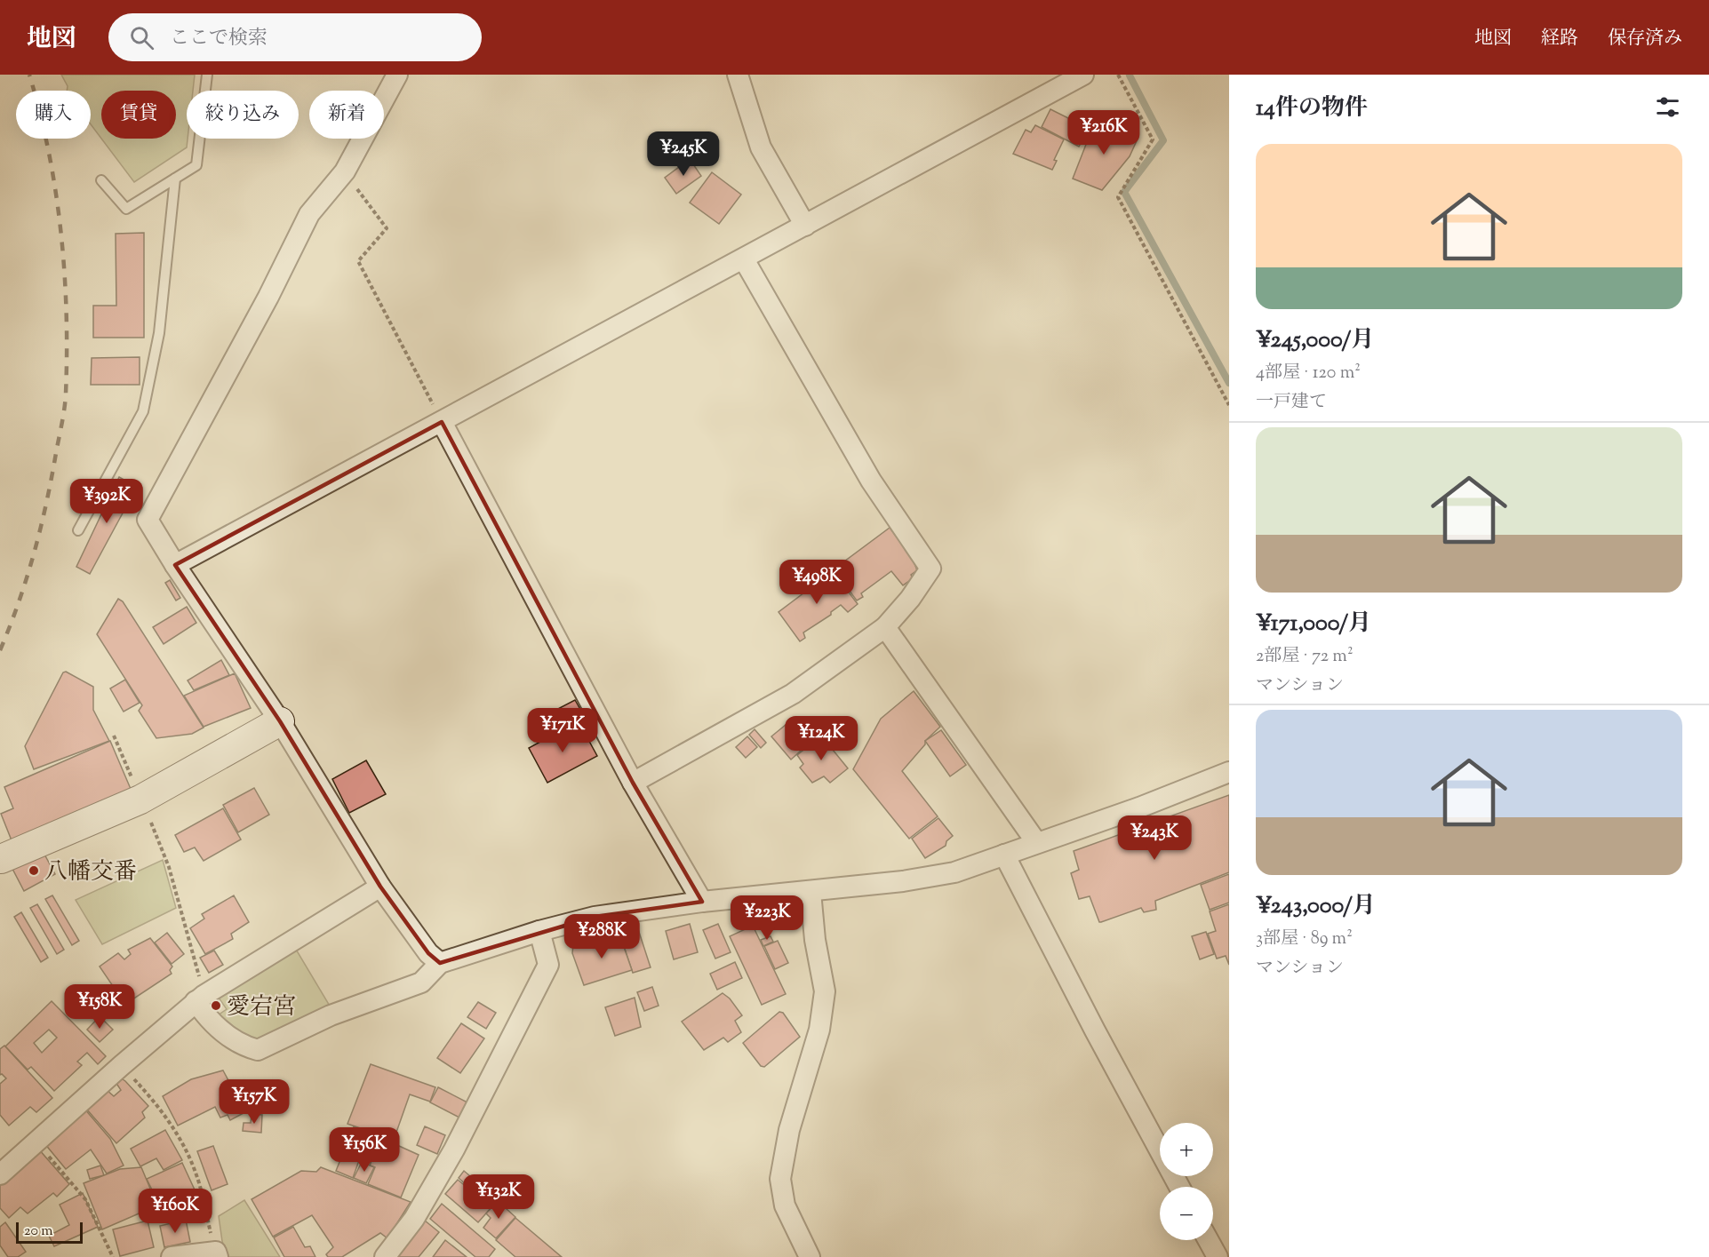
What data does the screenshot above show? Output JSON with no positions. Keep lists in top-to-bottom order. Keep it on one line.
{"places":["八幡交番","愛宕宮"],"scale_bar":"20 m","page":{"header":"地図","search":"ここで検索","nav":["地図","経路","保存済み"],"heading":"14件の物件","chip":["購入","賃貸","絞り込み","新着"],"price":["¥216K","¥245K","¥392K","¥498K","¥171K","¥124K","¥243K","¥223K","¥288K","¥158K","¥157K","¥156K","¥132K","¥160K"],"list":[{"name":"¥245,000/月","note":"4部屋 · 120 m² · 一戸建て"},{"name":"¥171,000/月","note":"2部屋 · 72 m² · マンション"},{"name":"¥243,000/月","note":"3部屋 · 89 m² · マンション"}],"map_buttons":["+","−"],"scale":"20 m"}}
